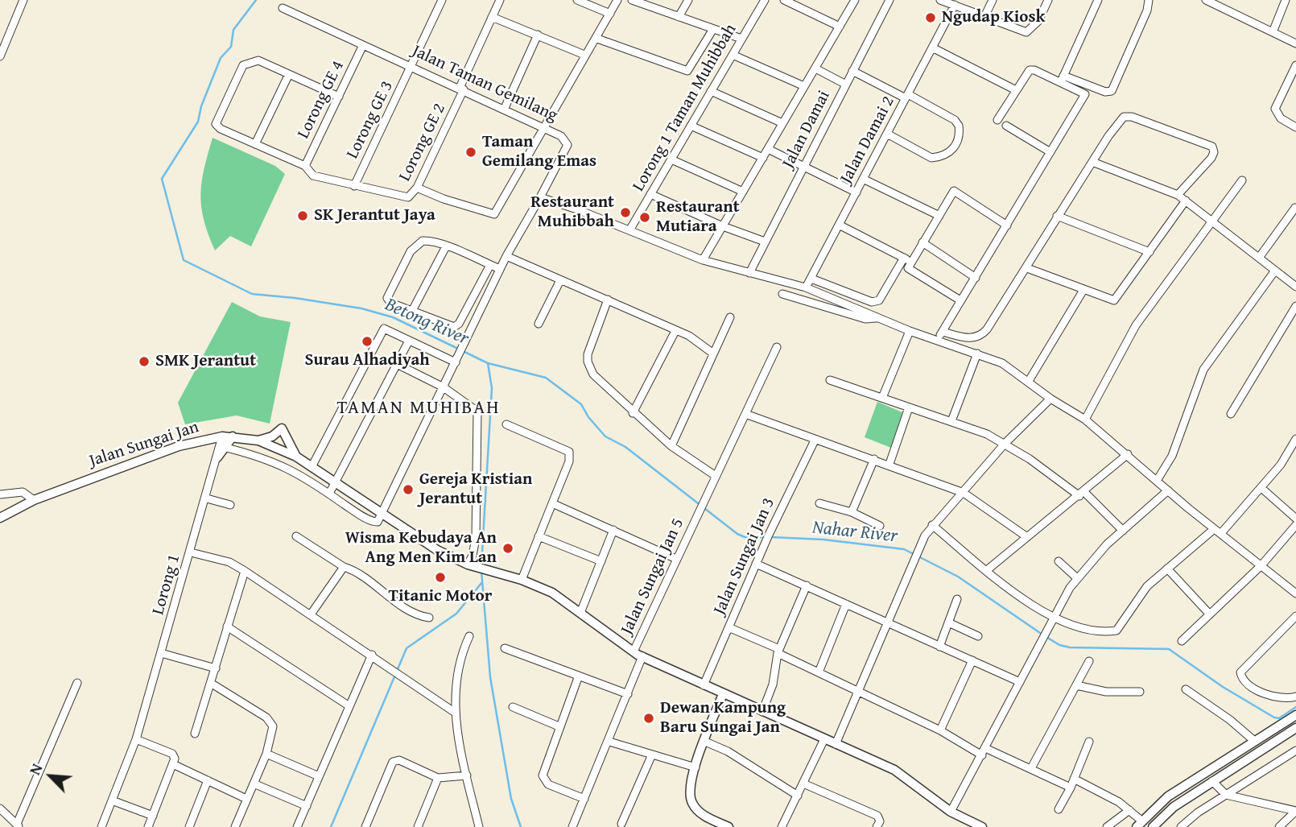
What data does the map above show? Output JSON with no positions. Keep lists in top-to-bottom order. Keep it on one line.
{"streets":{"main road":["Jalan Sungai Jan"],"street":["Jalan Taman Gemilang","Lorong GE 4","Lorong 1 Taman Muhibbah","Lorong GE 3","Jalan Damai","Jalan Damai 2","Lorong GE 2","Jalan Sungai Jan 3","Jalan Sungai Jan 5","Lorong 1"]},"crossings":[["Jalan Taman Gemilang","Lorong GE 4"],["Jalan Taman Gemilang","Lorong GE 3"],["Jalan Taman Gemilang","Lorong GE 2"],["Lorong GE 3","Lorong GE 2"],["Jalan Sungai Jan","Jalan Sungai Jan 3"],["Jalan Sungai Jan","Jalan Sungai Jan 5"],["Jalan Sungai Jan","Lorong 1"]],"districts":["TAMAN MUHIBAH"],"water":["Betong River","Nahar River"],"places":["Ngudap Kiosk","Taman Gemilang Emas","Restaurant Muhibbah","SK Jerantut Jaya","Restaurant Mutiara","Surau Alhadiyah","SMK Jerantut","Gereja Kristian Jerantut","Wisma Kebudaya An Ang Men Kim Lan","Titanic Motor","Dewan Kampung Baru Sungai Jan"],"north":"top left"}
